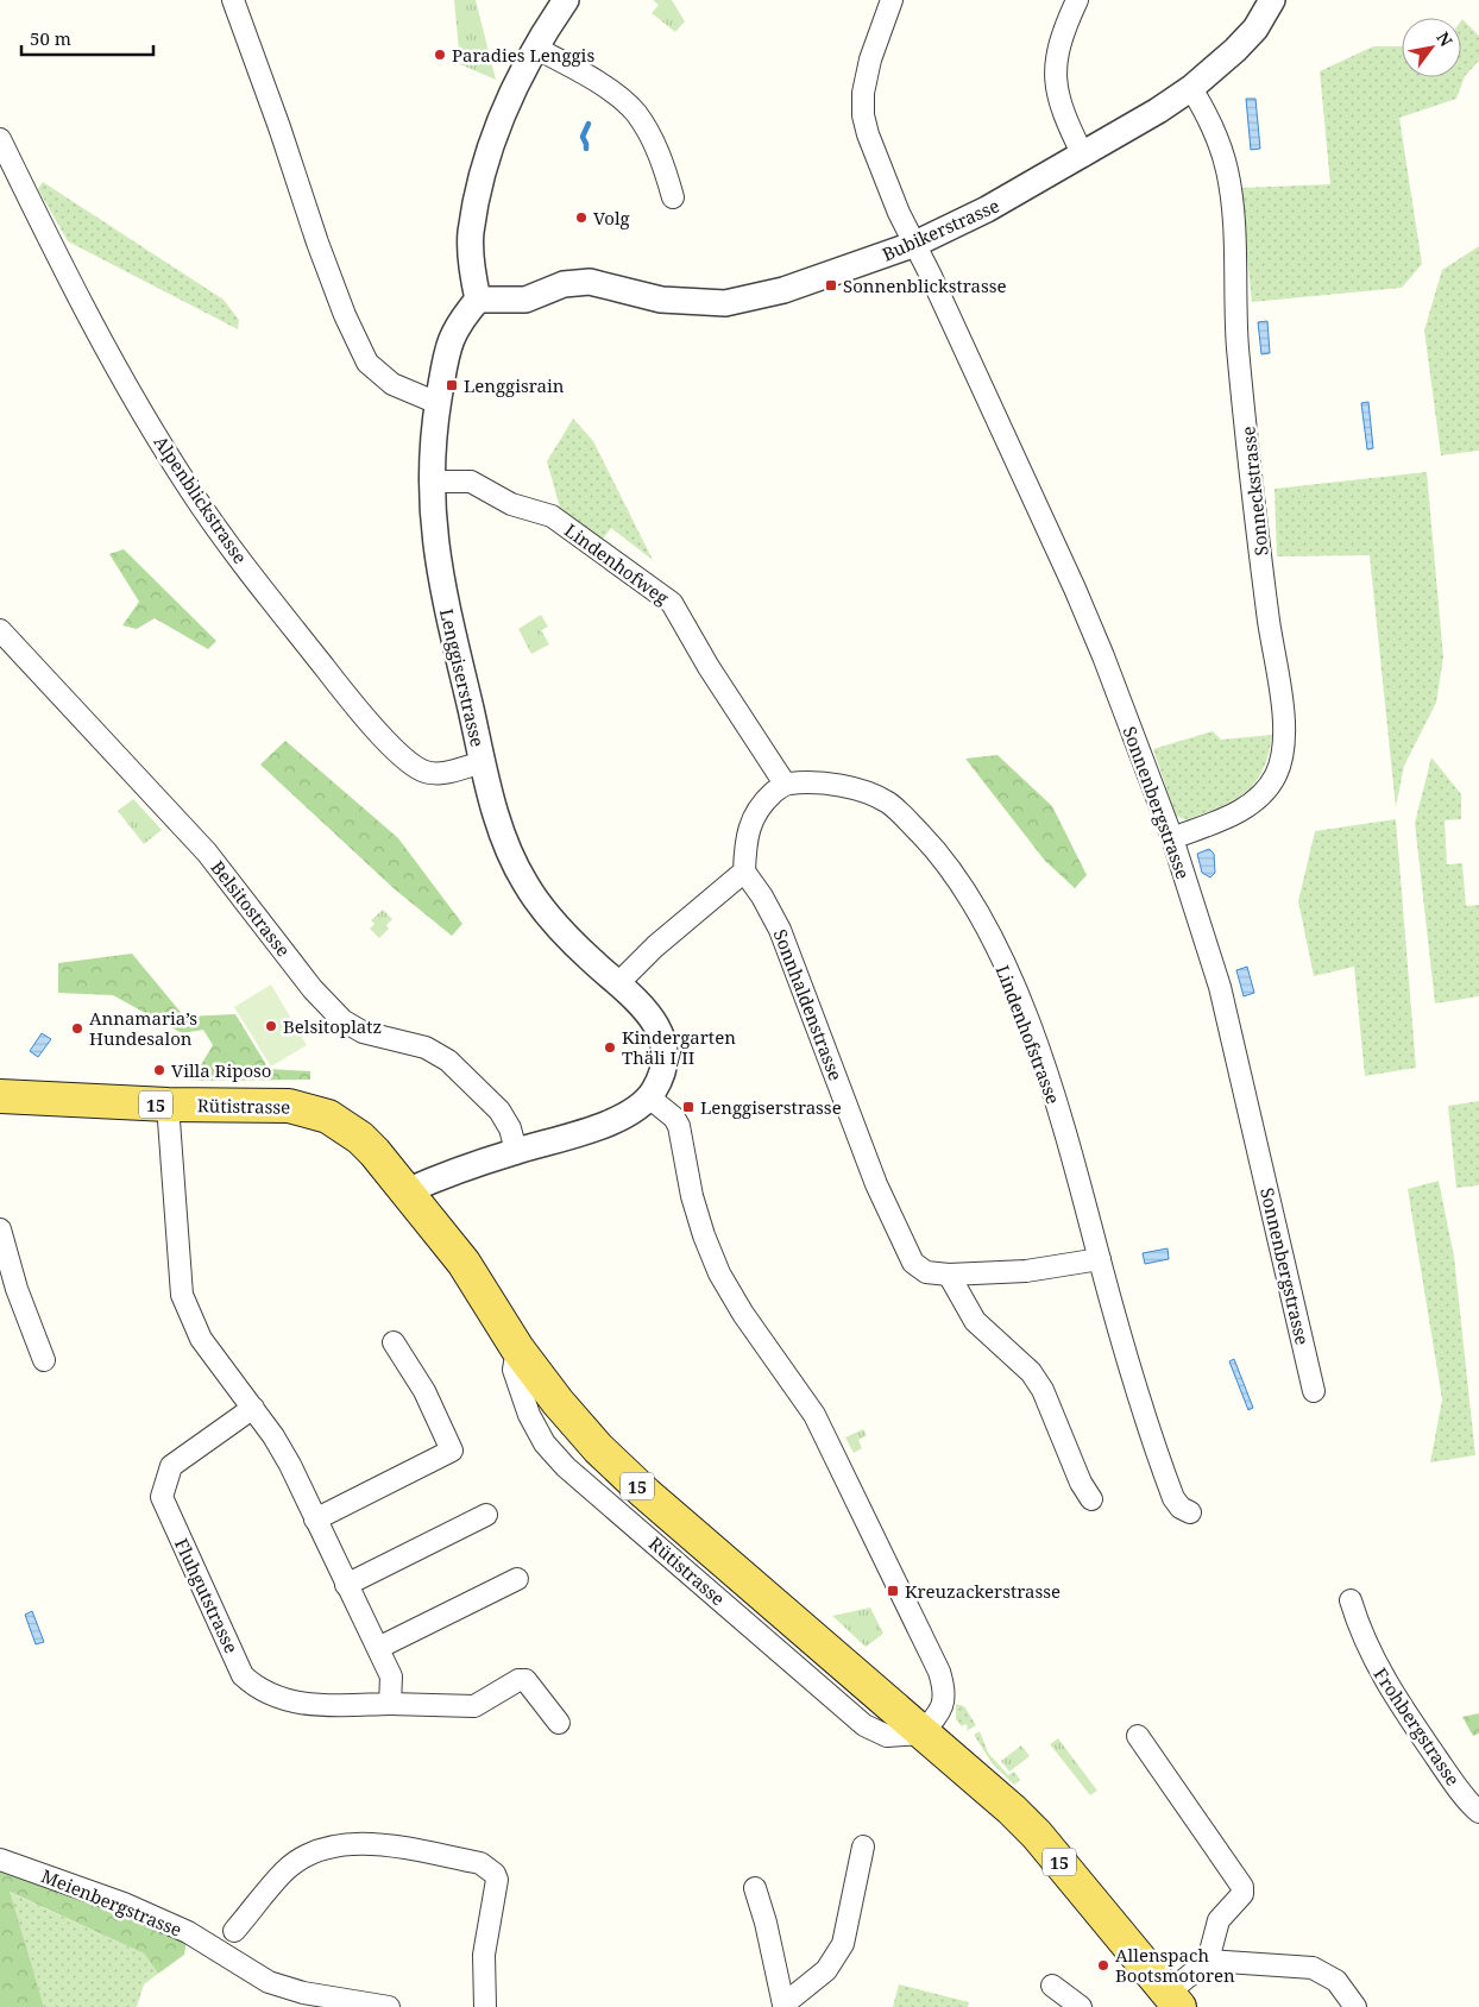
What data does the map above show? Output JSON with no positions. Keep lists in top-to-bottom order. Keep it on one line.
{"streets":{"main road":["15","Rütistrasse"],"street":["Bubikerstrasse","Sonneckstrasse","Alpenblickstrasse","Lindenhofweg","Lenggiserstrasse","Sonnenbergstrasse","Belsitostrasse","Sonnhaldenstrasse","Lindenhofstrasse","Fluhgutstrasse","Frohbergstrasse","Meienbergstrasse"]},"crossings":[["Bubikerstrasse","Sonneckstrasse"],["Bubikerstrasse","Lenggiserstrasse"],["Bubikerstrasse","Sonnenbergstrasse"],["Sonneckstrasse","Sonnenbergstrasse"],["Alpenblickstrasse","Lenggiserstrasse"],["Lindenhofweg","Lenggiserstrasse"],["Lindenhofweg","Lindenhofstrasse"],["Sonnhaldenstrasse","Lindenhofstrasse"]],"places":{"other":["Paradies Lenggis","Volg","Belsitoplatz","Annamaria’s Hundesalon","Kindergarten Thäli I/II","Villa Riposo","Allenspach Bootsmotoren"],"transit":["Sonnenblickstrasse","Lenggisrain","Lenggiserstrasse","Kreuzackerstrasse"]},"scale_bar":"50 m","north":"top right"}
